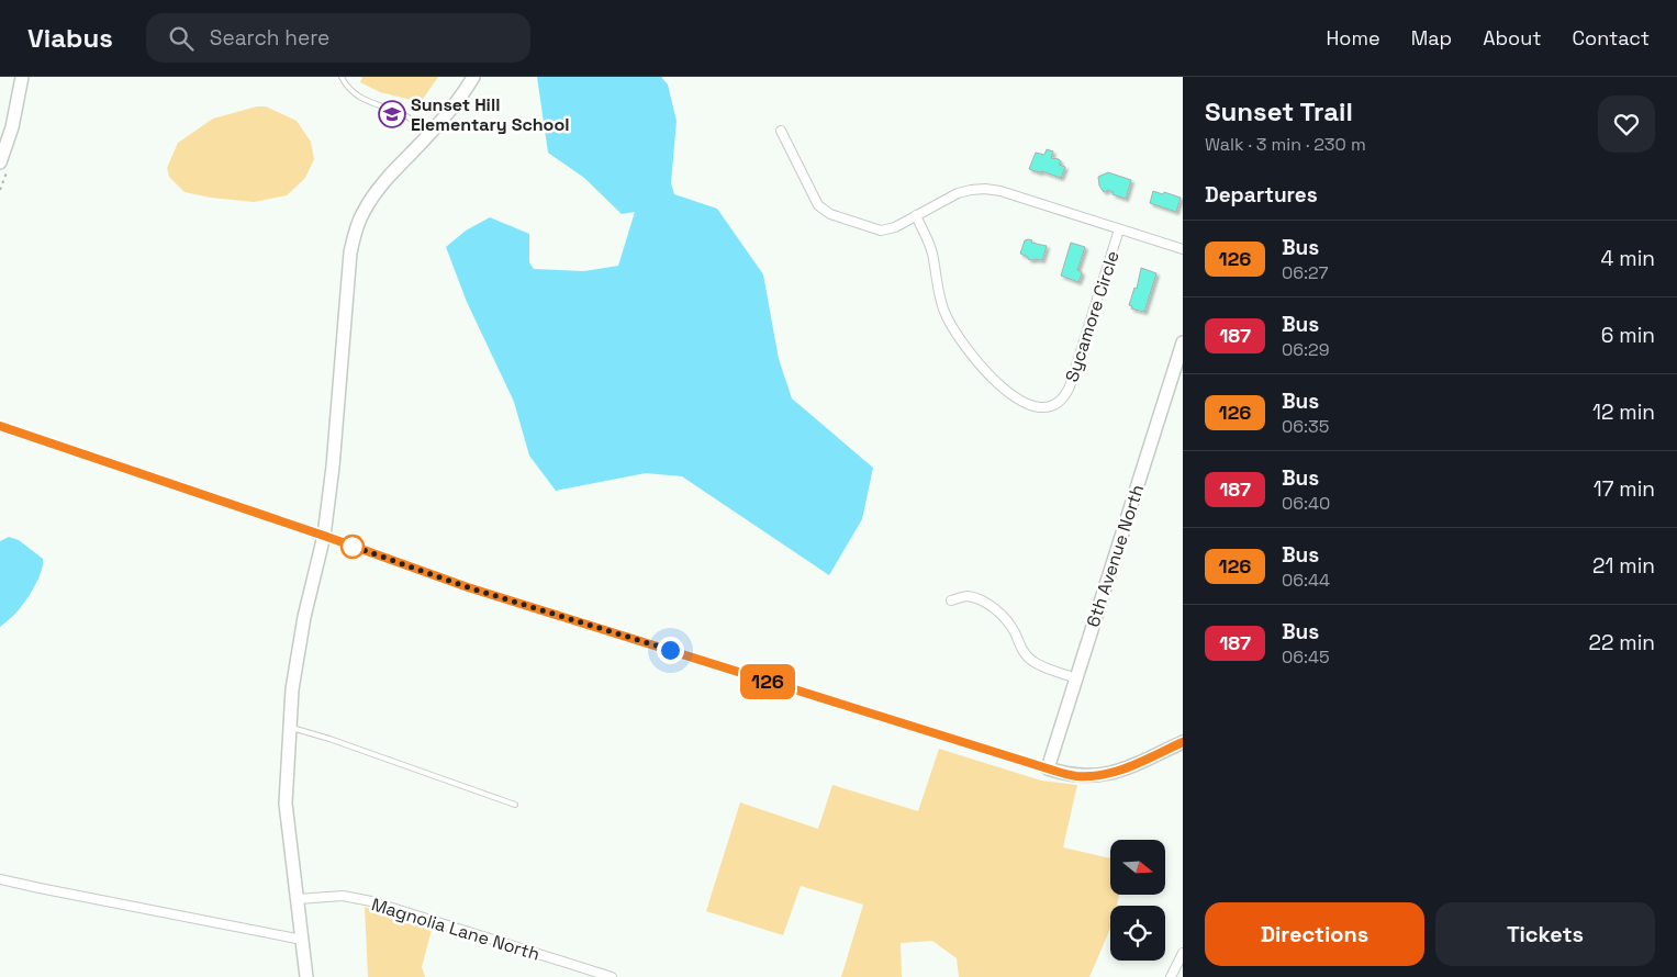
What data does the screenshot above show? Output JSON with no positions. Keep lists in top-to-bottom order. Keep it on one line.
{"streets":{"street":["Sycamore Circle","6th Avenue North","Magnolia Lane North"]},"places":{"school or university":["Sunset Hill Elementary School"]},"lines":["bus line 126"],"north":"right","page":{"header":"Viabus","search":"Search here","nav":["Home","Map","About","Contact"],"on_map":"126","heading":[["Sunset Trail","Walk · 3 min · 230 m"],"Departures"],"list":[{"mark":"126","name":"Bus","note":"06:27","value":"4 min"},{"mark":"187","name":"Bus","note":"06:29","value":"6 min"},{"mark":"126","name":"Bus","note":"06:35","value":"12 min"},{"mark":"187","name":"Bus","note":"06:40","value":"17 min"},{"mark":"126","name":"Bus","note":"06:44","value":"21 min"},{"mark":"187","name":"Bus","note":"06:45","value":"22 min"}],"buttons":["Directions","Tickets"]}}
